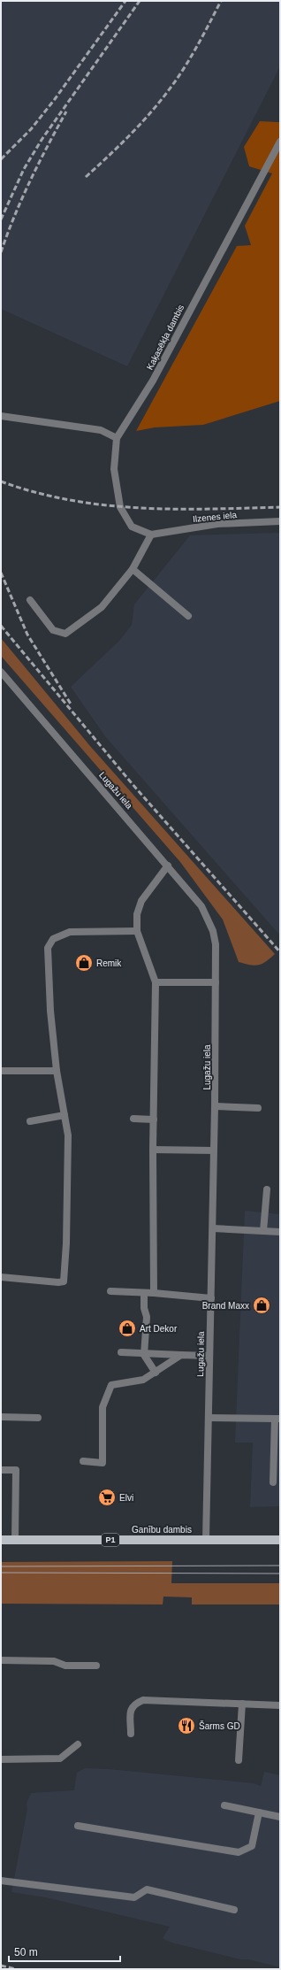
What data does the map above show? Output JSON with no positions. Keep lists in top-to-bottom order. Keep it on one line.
{"streets":{"main road":["Ganību dambis","P1"],"street":["Kaķasēkļa dambis","Ilzenes iela","Lugažu iela"]},"crossings":[["Kaķasēkļa dambis","Ilzenes iela"],["Lugažu iela","Ganību dambis"]],"places":{"shop":["Remik","Brand Maxx","Art Dekor"],"supermarket":["Elvi"],"restaurant":["Šarms GD"]},"scale_bar":"50 m"}
